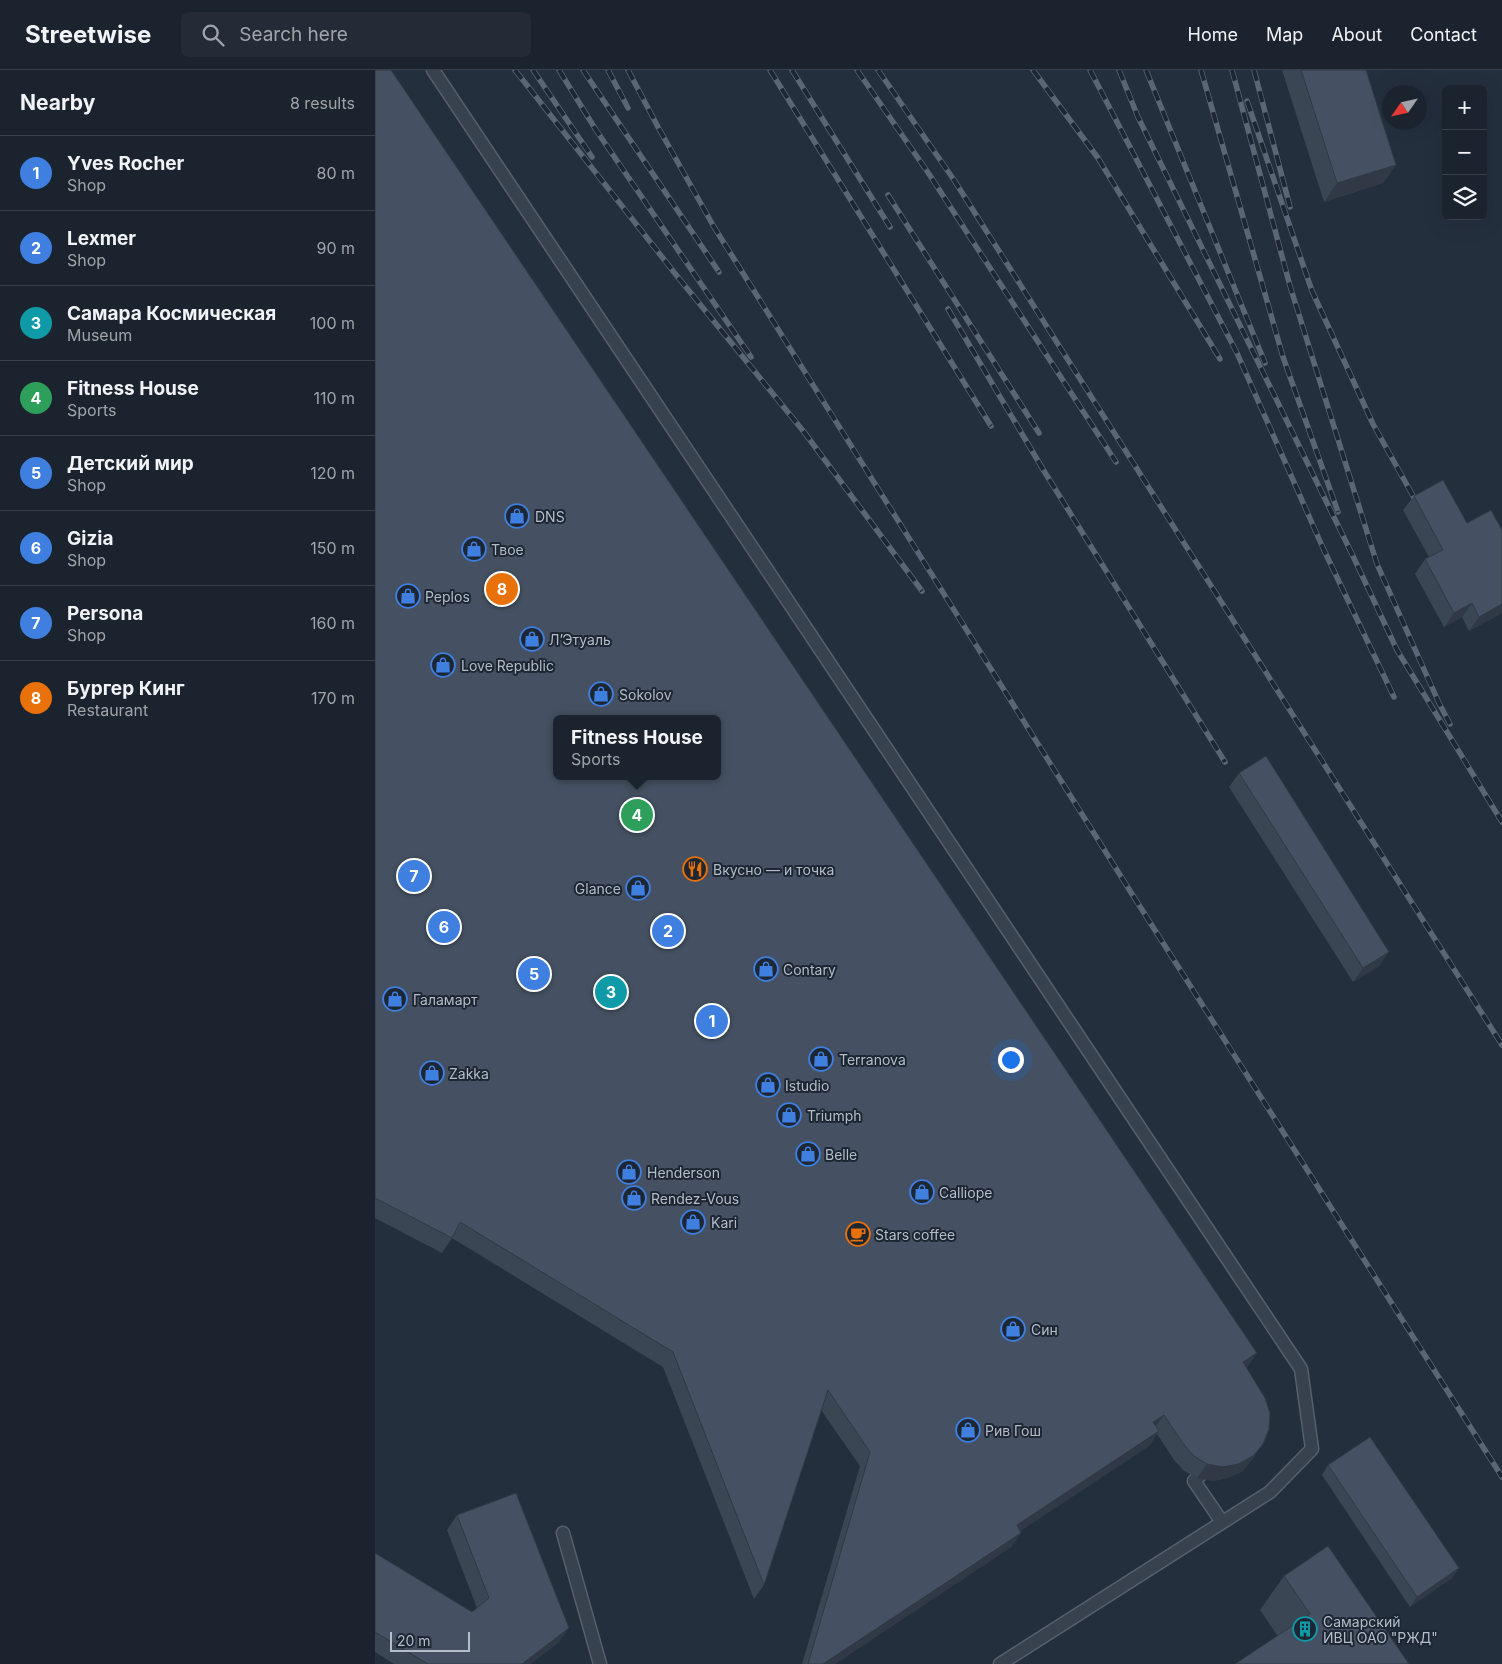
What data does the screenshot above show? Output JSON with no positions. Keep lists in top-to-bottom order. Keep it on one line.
{"places":{"shop":["DNS","Твое","Peplos","Л’Этуаль","Love Republic","Sokolov","Glance","Contary","Галамарт","Terranova","Zakka","Istudio","Triumph","Belle","Henderson","Calliope","Rendez-Vous","Kari","Син","Рив Гош"],"restaurant":["Вкусно — и точка"],"cafe":["Stars coffee"],"building":["Самарский ИВЦ ОАО \"РЖД\""]},"scale_bar":"20 m","north":"bottom left","page":{"header":"Streetwise","search":"Search here","nav":["Home","Map","About","Contact"],"heading":["Nearby","8 results"],"map_buttons":["+","−"],"list":[{"mark":"1","name":"Yves Rocher","note":"Shop","value":"80 m"},{"mark":"2","name":"Lexmer","note":"Shop","value":"90 m"},{"mark":"3","name":"Самара Космическая","note":"Museum","value":"100 m"},{"mark":"4","name":"Fitness House","note":"Sports","value":"110 m"},{"mark":"5","name":"Детский мир","note":"Shop","value":"120 m"},{"mark":"6","name":"Gizia","note":"Shop","value":"150 m"},{"mark":"7","name":"Persona","note":"Shop","value":"160 m"},{"mark":"8","name":"Бургер Кинг","note":"Restaurant","value":"170 m"}],"pins":["8","4","7","6","2","5","3","1"],"popup":["Fitness House","Sports"],"scale":"20 m"}}
